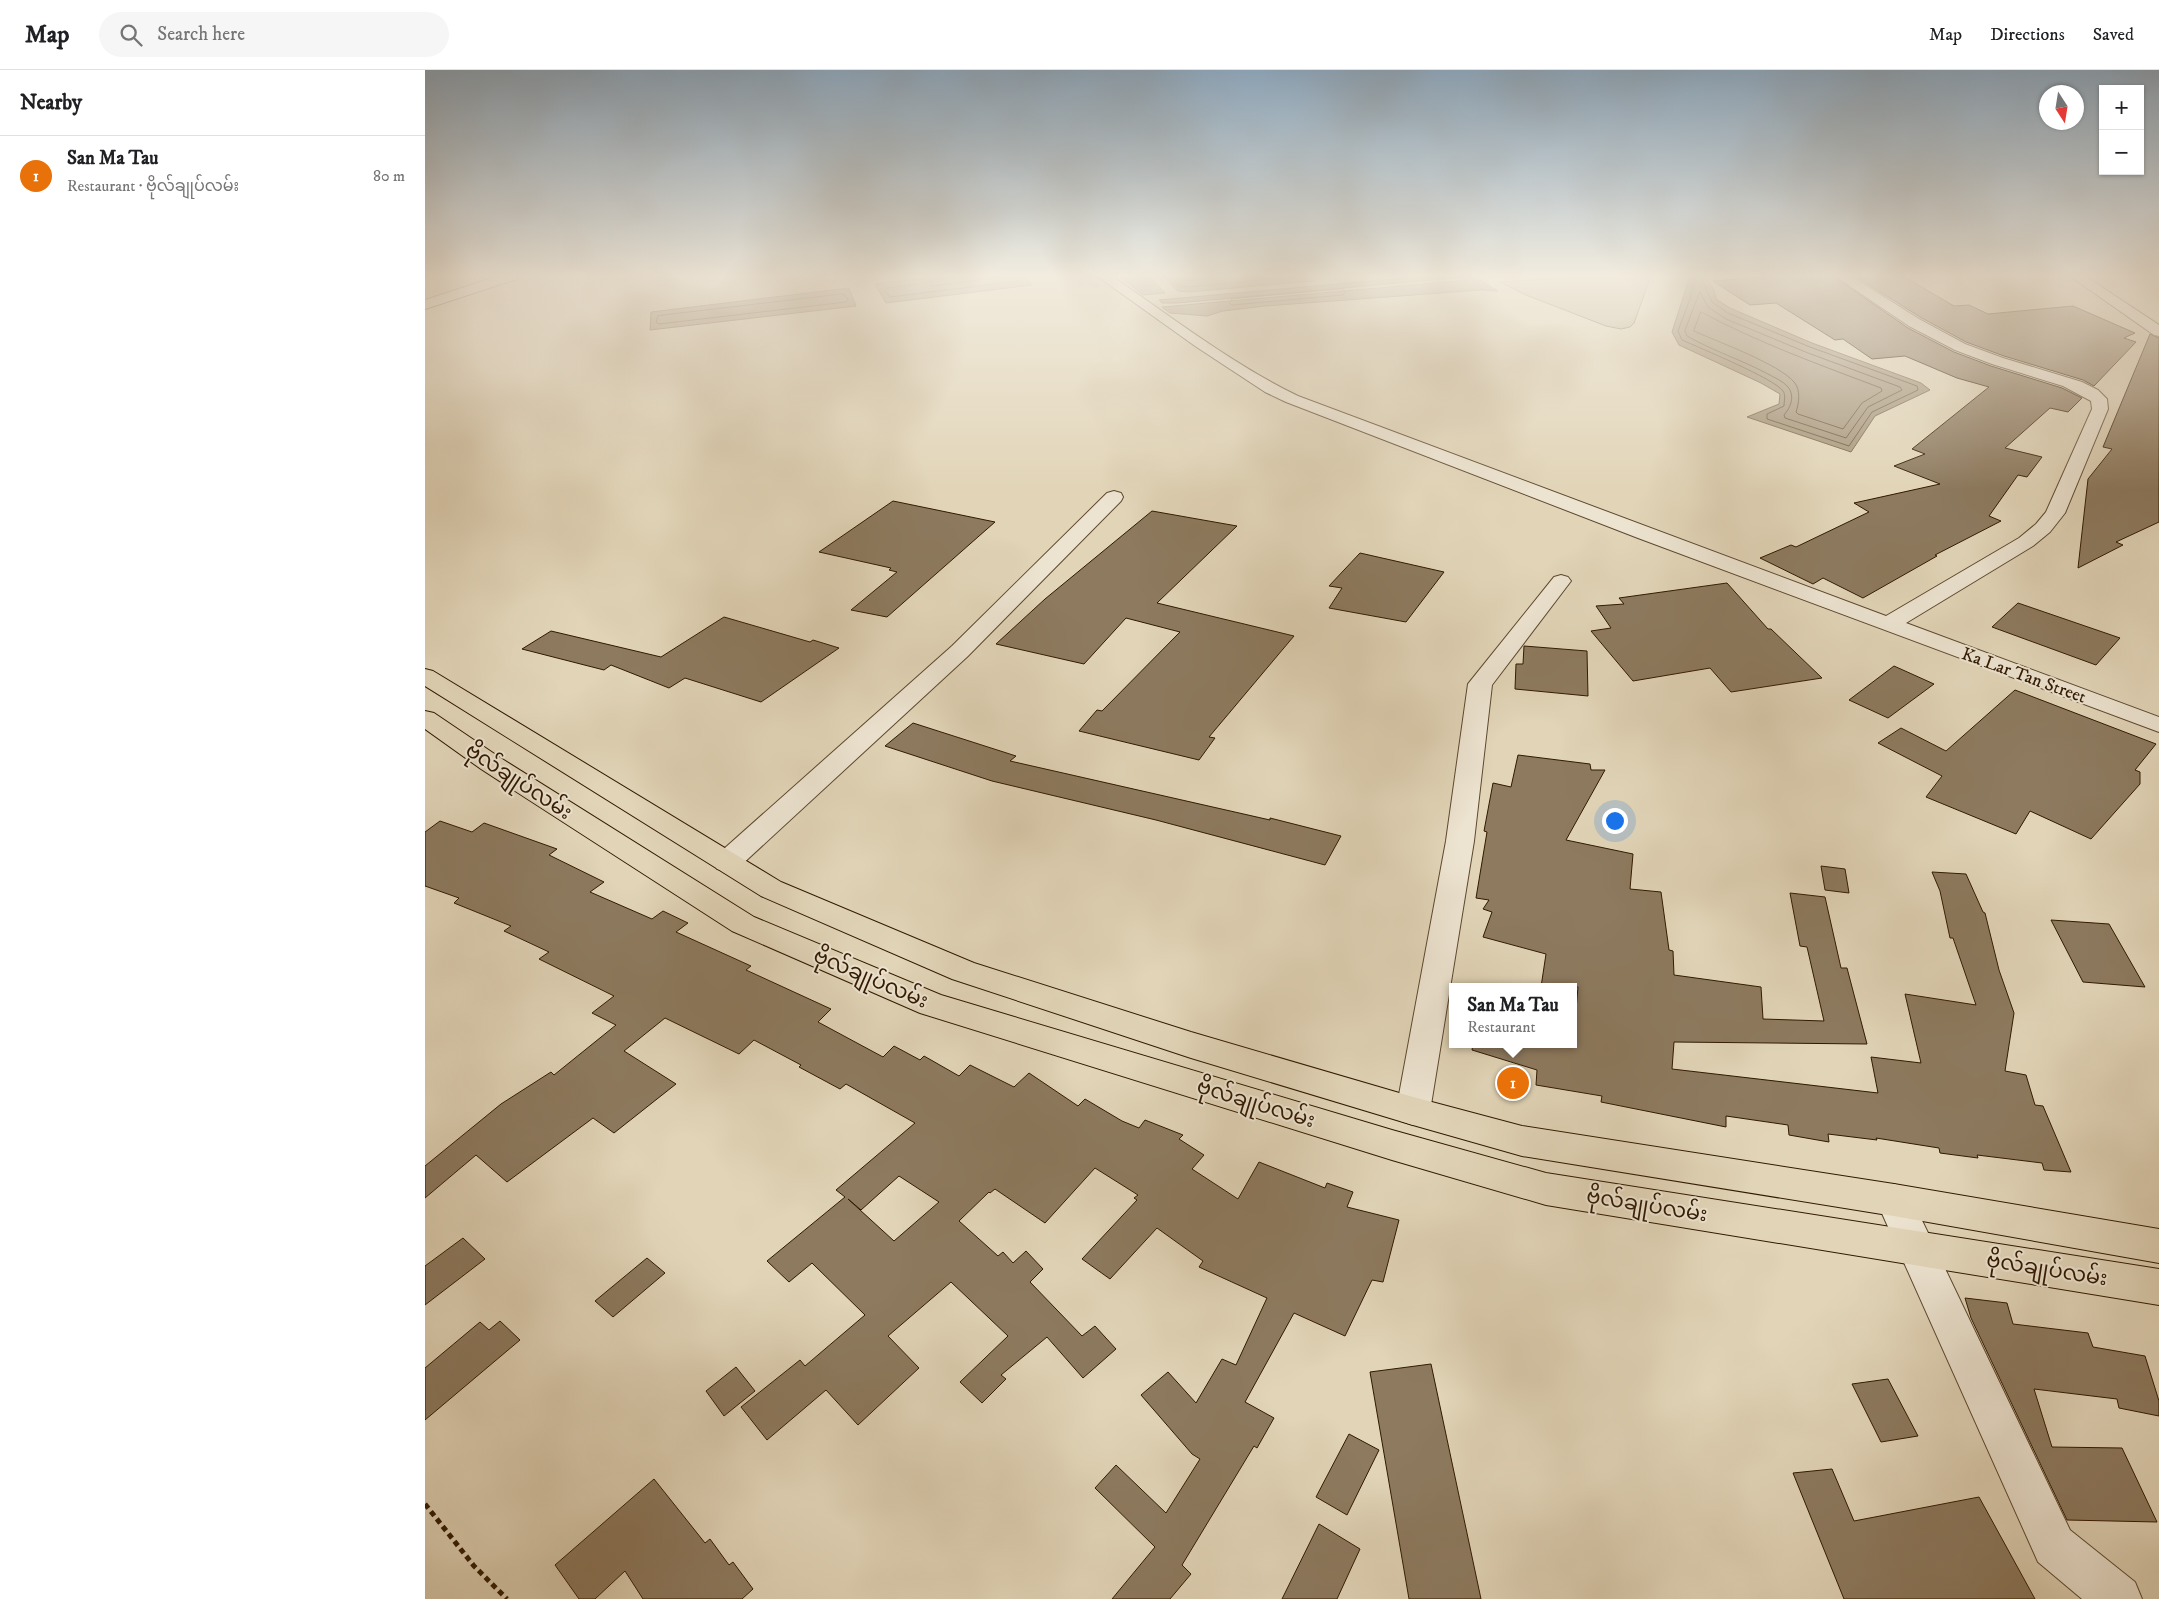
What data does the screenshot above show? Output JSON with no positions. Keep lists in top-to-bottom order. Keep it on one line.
{"streets":{"main road":["ဗိုလ်ချုပ်လမ်း"],"street":["Ka Lar Tan Street"]},"north":"bottom","page":{"header":"Map","search":"Search here","nav":["Map","Directions","Saved"],"heading":"Nearby","map_buttons":["+","−"],"list":[{"mark":"1","name":"San Ma Tau","note":"Restaurant · ဗိုလ်ချုပ်လမ်း","value":"80 m"}],"popup":["San Ma Tau","Restaurant"],"pins":"1"}}
